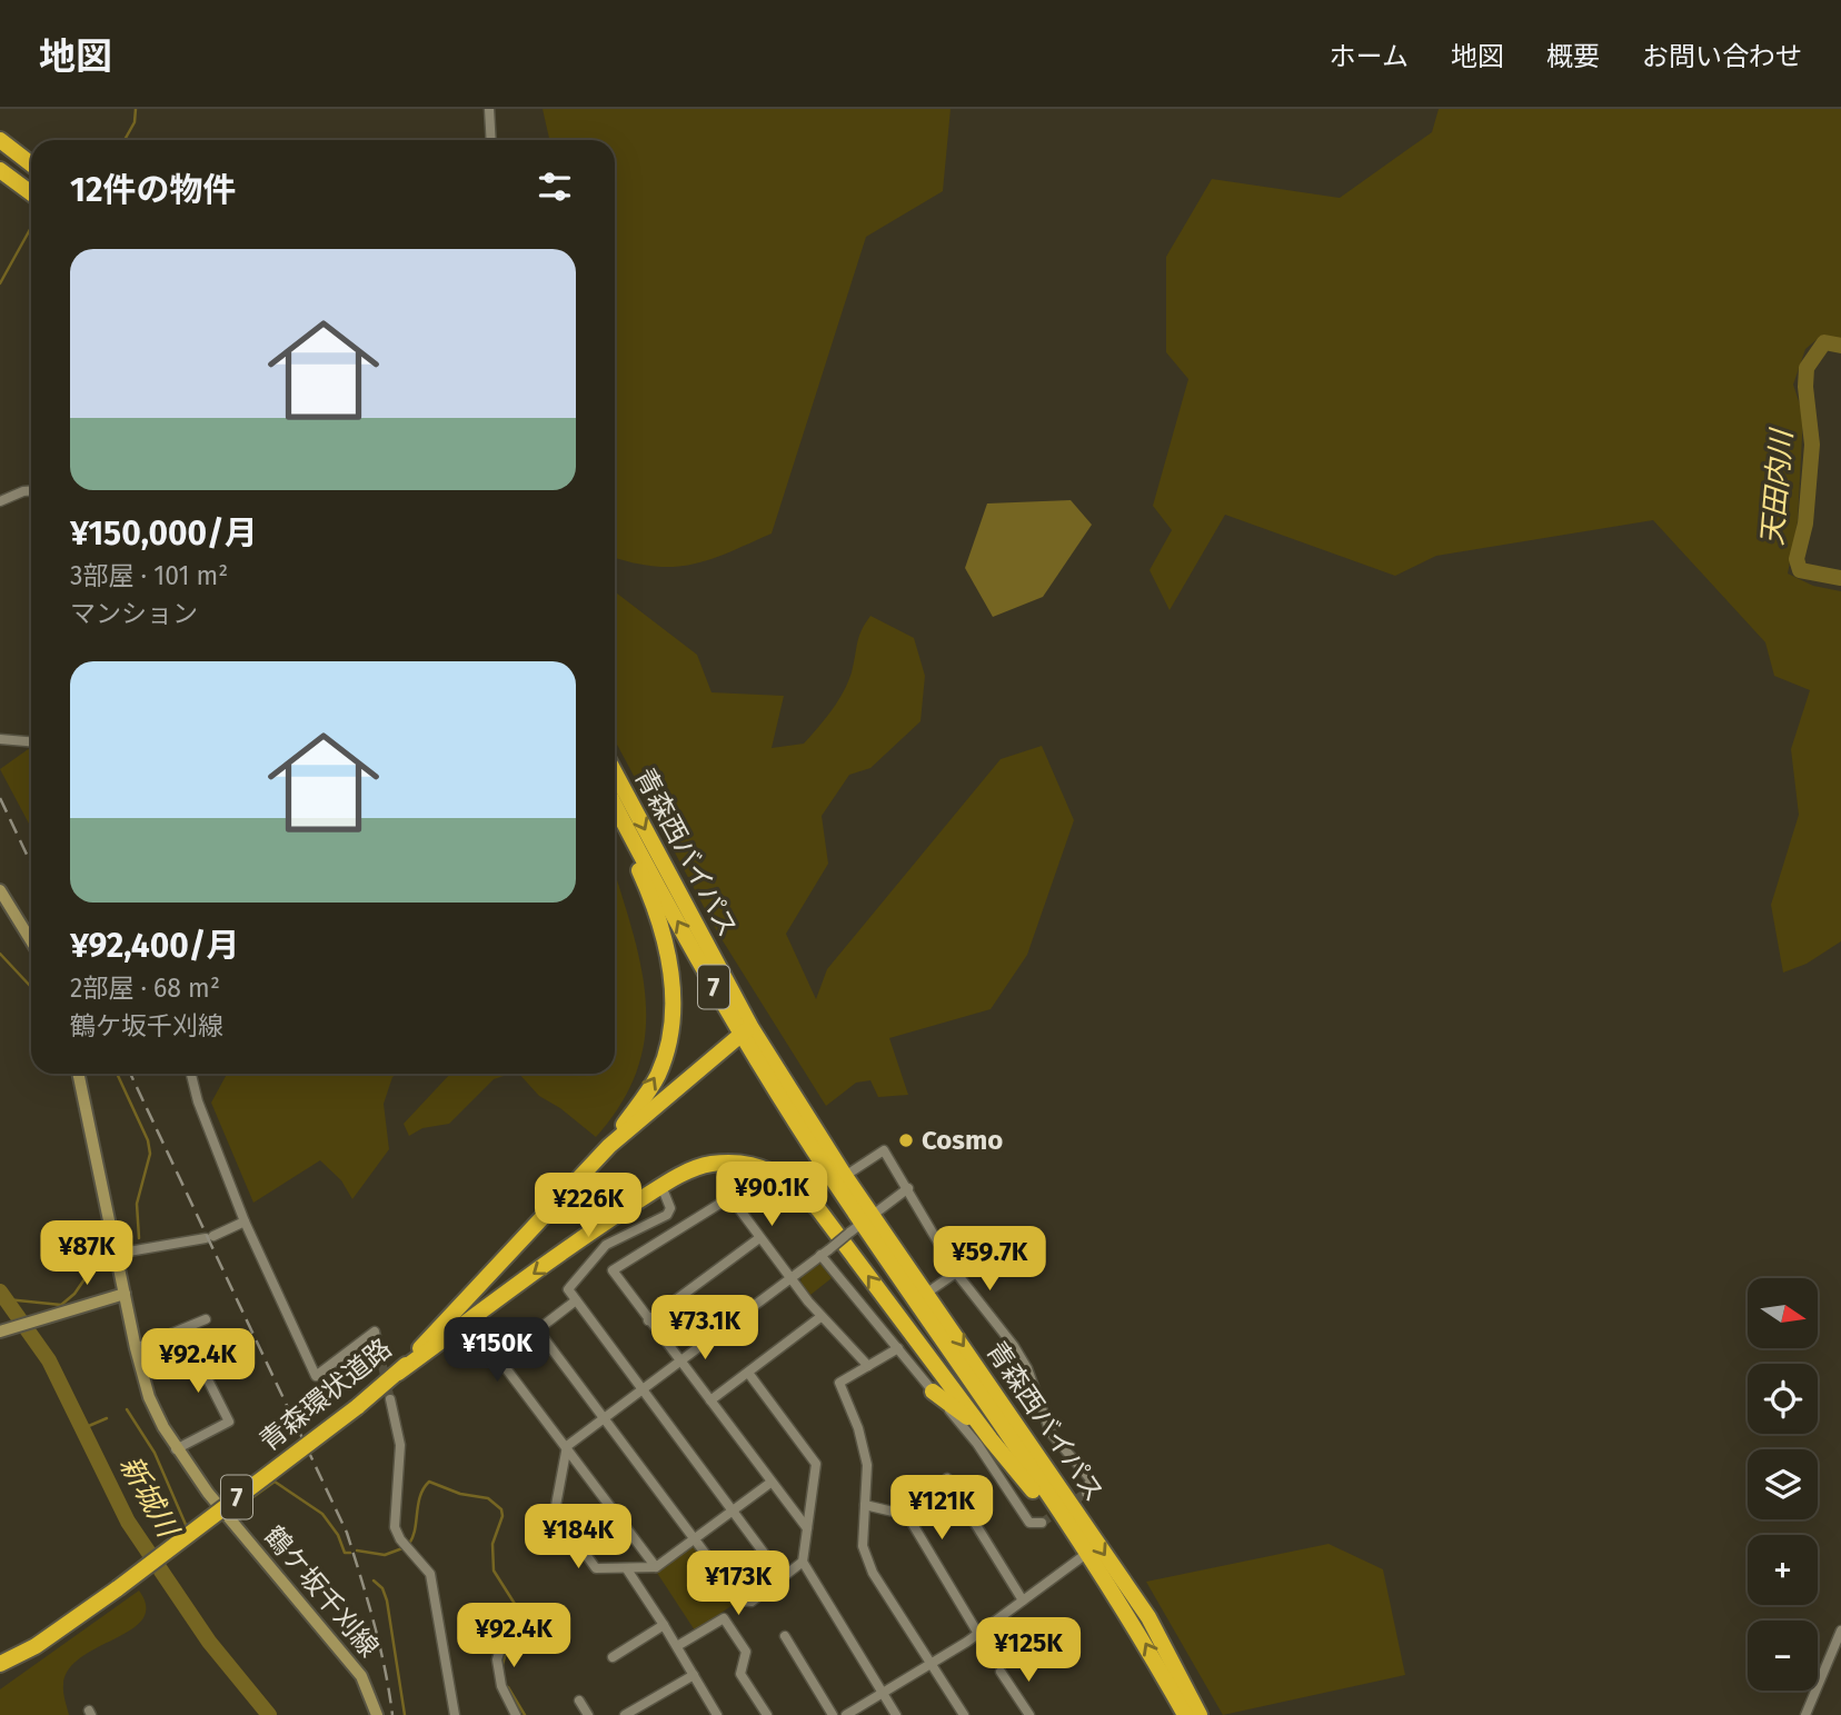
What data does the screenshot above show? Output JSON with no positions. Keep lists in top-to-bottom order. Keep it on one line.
{"streets":{"highway":["青森西バイパス","7","青森環状道路"],"main road":["鶴ケ坂千刈線"]},"crossings":[["青森西バイパス","青森環状道路"]],"water":["天田内川","新城川"],"places":["Cosmo"],"north":"right","page":{"header":"地図","nav":["ホーム","地図","概要","お問い合わせ"],"heading":"12件の物件","list":[{"name":"¥150,000/月","note":"3部屋 · 101 m² · マンション"},{"name":"¥92,400/月","note":"2部屋 · 68 m² · 鶴ケ坂千刈線"}],"price":["¥90.1K","¥226K","¥87K","¥59.7K","¥73.1K","¥150K","¥92.4K","¥121K","¥184K","¥173K","¥92.4K","¥125K"],"map_buttons":["+","−"]}}
